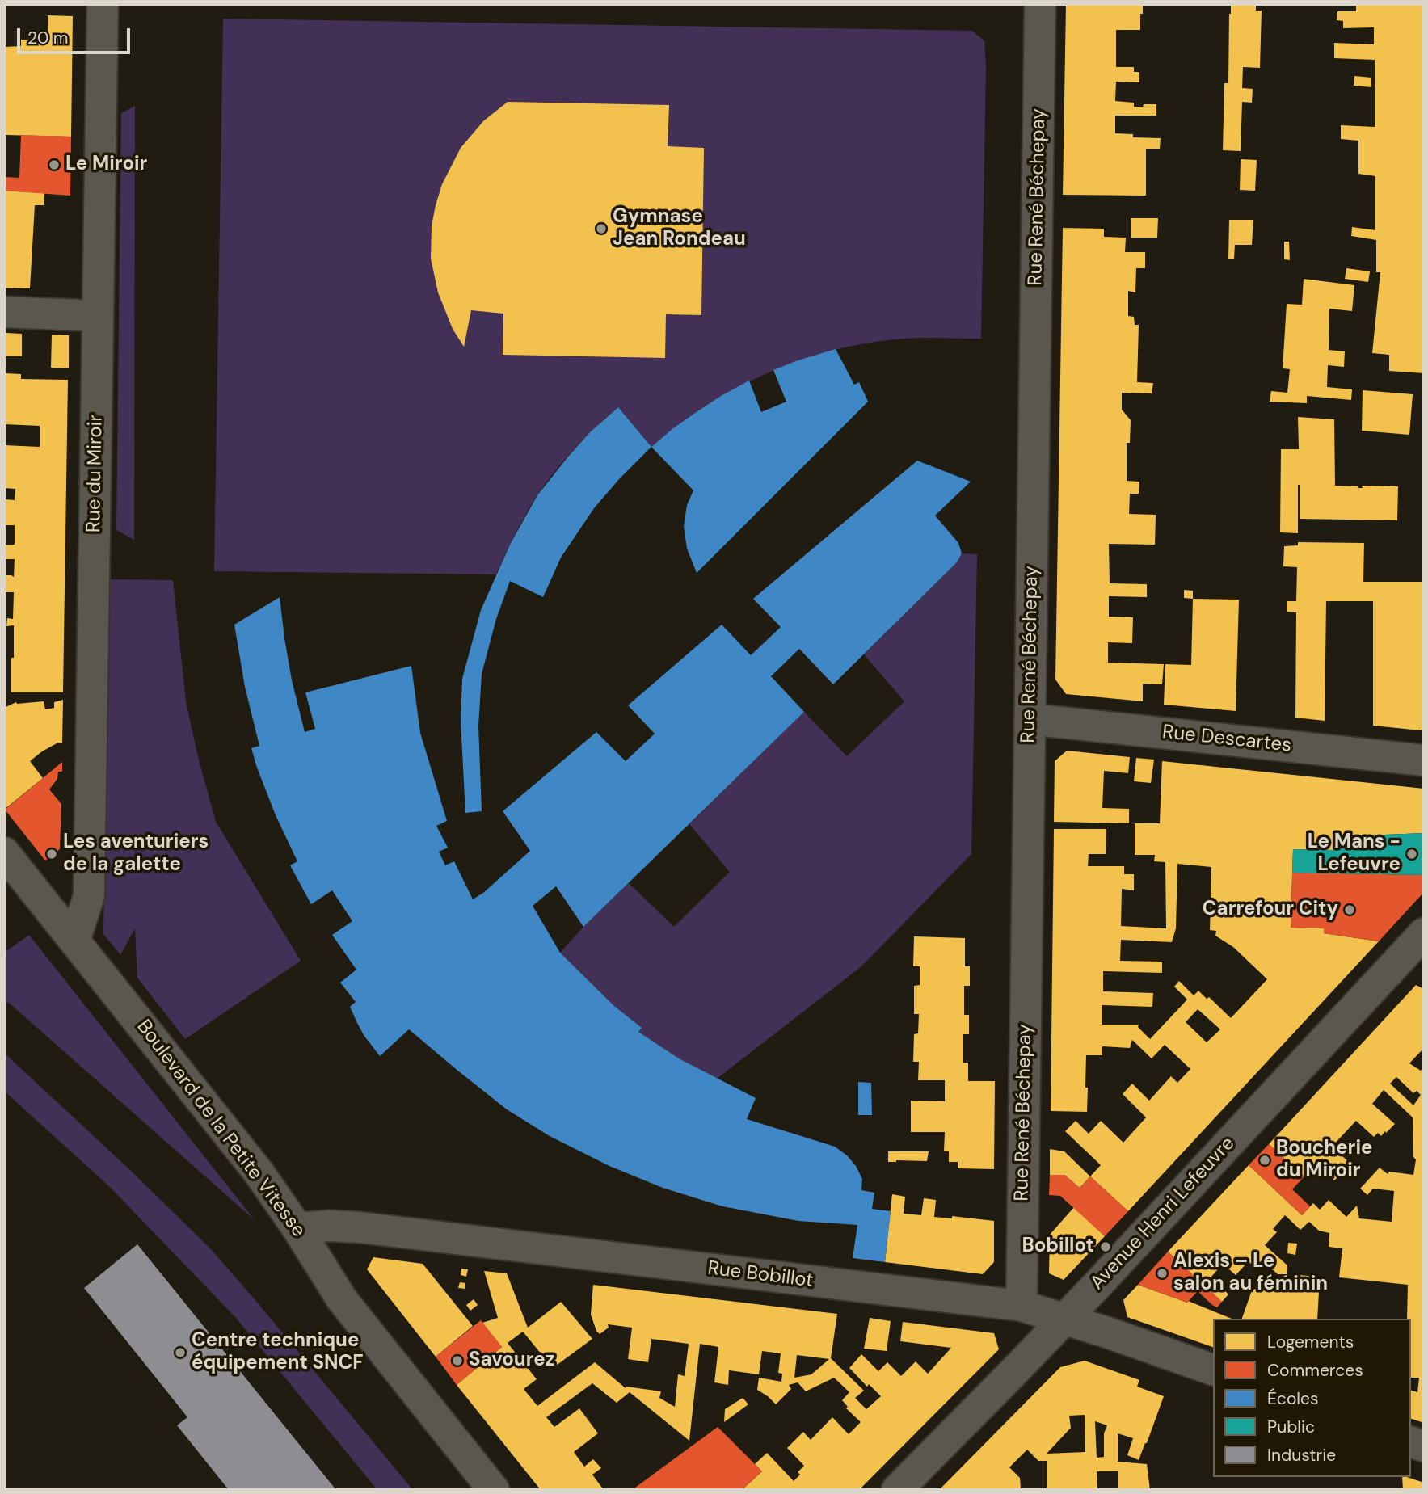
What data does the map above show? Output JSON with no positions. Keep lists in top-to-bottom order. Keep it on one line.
{"streets":{"street":["Rue René Béchepay","Rue du Miroir","Rue Descartes","Boulevard de la Petite Vitesse","Avenue Henri Lefeuvre","Rue Bobillot"]},"crossings":[["Rue René Béchepay","Rue Descartes"],["Rue René Béchepay","Rue Bobillot"],["Rue du Miroir","Boulevard de la Petite Vitesse"],["Boulevard de la Petite Vitesse","Rue Bobillot"],["Avenue Henri Lefeuvre","Rue Bobillot"]],"places":["Le Miroir","Gymnase Jean Rondeau","Les aventuriers de la galette","Le Mans - Lefeuvre","Carrefour City","Boucherie du Miroir","Bobillot","Alexis – Le salon au féminin","Centre technique équipement SNCF","Savourez"],"legend":["Logements","Commerces","Écoles","Public","Industrie"],"scale_bar":"20 m"}
